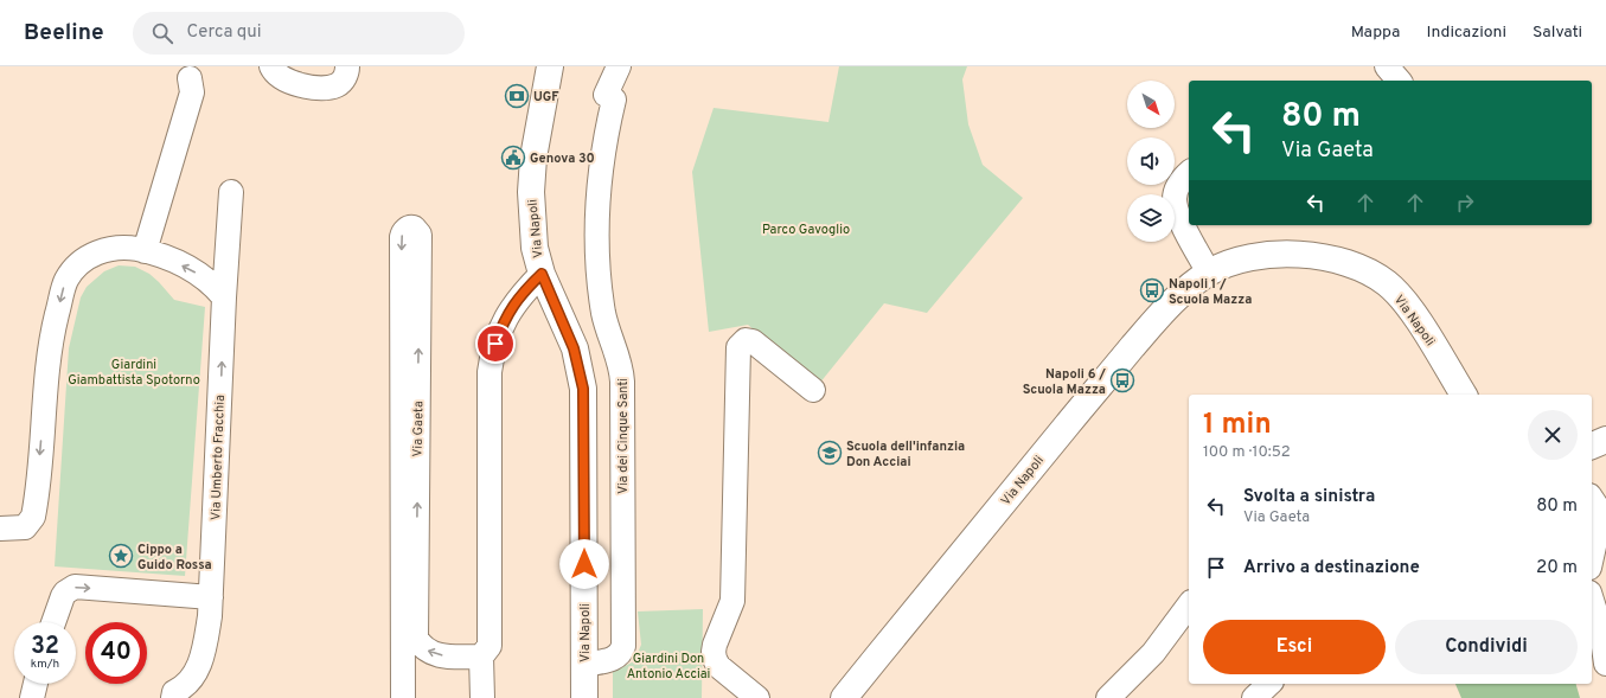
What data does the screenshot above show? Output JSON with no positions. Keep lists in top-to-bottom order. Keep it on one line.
{"streets":{"street":["Via Napoli","Via Gaeta","Via dei Cinque Santi","Via Umberto Fracchia"]},"crossings":[["Via Napoli","Via dei Cinque Santi"]],"one_way":["Via Umberto Fracchia"],"parks":["Parco Gavoglio","Giardini Giambattista Spotorno","Giardini Don Antonio Acciai"],"places":{"bank":["UGF"],"public building":["Genova 30"],"bus stop":["Napoli 1 / Scuola Mazza","Napoli 6 / Scuola Mazza"],"school or university":["Scuola dell'infanzia Don Acciai"],"place":["Cippo a Guido Rossa"]},"north":"bottom right","page":{"header":"Beeline","search":"Cerca qui","nav":["Mappa","Indicazioni","Salvati"],"turn":["80 m","Via Gaeta"],"heading":["1 min","100 m · 10:52"],"list":[{"name":"Svolta a sinistra","note":"Via Gaeta","value":"80 m"},{"name":"Arrivo a destinazione","value":"20 m"}],"buttons":["Esci","Condividi"],"speed":"32 km/h","limit":"40"}}
